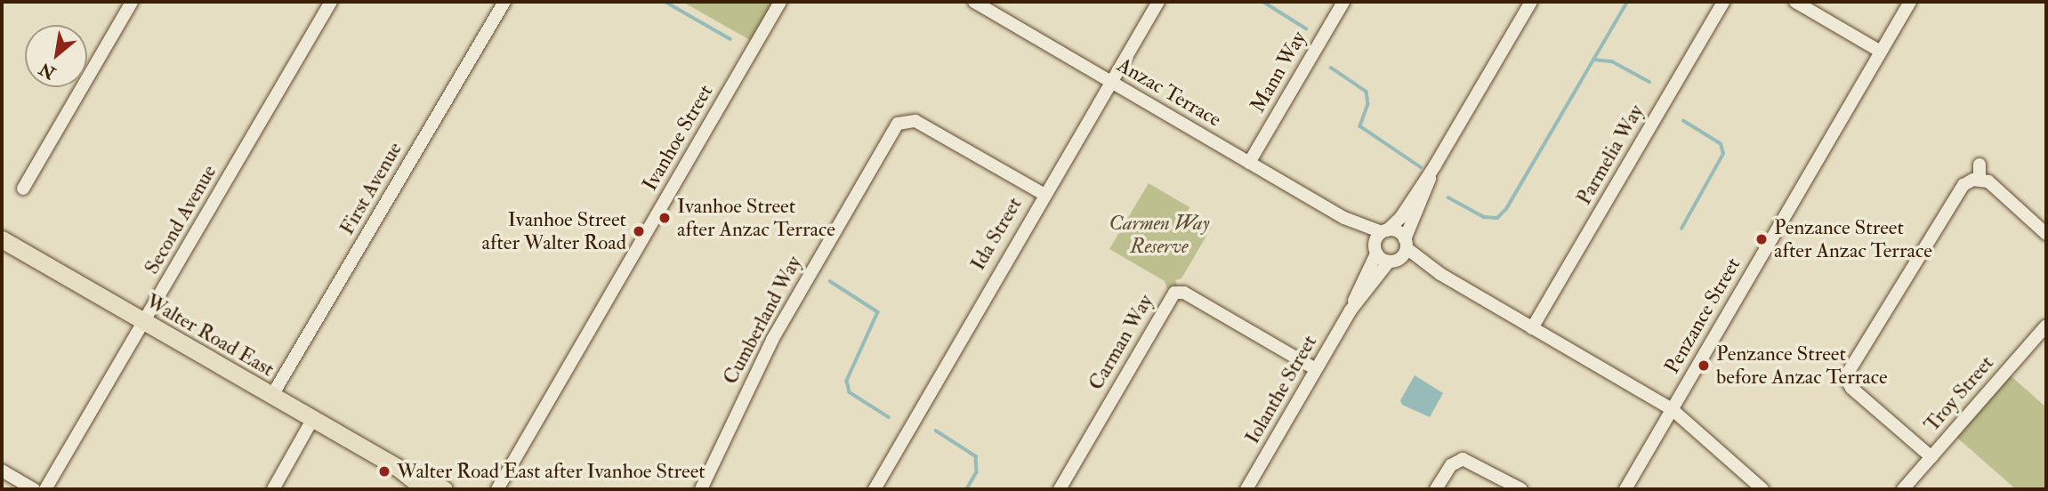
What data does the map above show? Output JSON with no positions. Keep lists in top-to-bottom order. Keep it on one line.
{"streets":{"main road":["Walter Road East"],"street":["Mann Way","Anzac Terrace","Ivanhoe Street","Parmelia Way","First Avenue","Second Avenue","Ida Street","Penzance Street","Cumberland Way","Carman Way","Iolanthe Street","Troy Street"]},"crossings":[["Mann Way","Anzac Terrace"],["Anzac Terrace","Ida Street"],["Anzac Terrace","Iolanthe Street"],["First Avenue","Walter Road East"],["Second Avenue","Walter Road East"],["Ida Street","Cumberland Way"],["Carman Way","Iolanthe Street"]],"parks":["Carmen Way Reserve"],"places":["Ivanhoe Street after Anzac Terrace","Ivanhoe Street after Walter Road","Penzance Street after Anzac Terrace","Penzance Street before Anzac Terrace","Walter Road East after Ivanhoe Street"],"north":"bottom left"}
